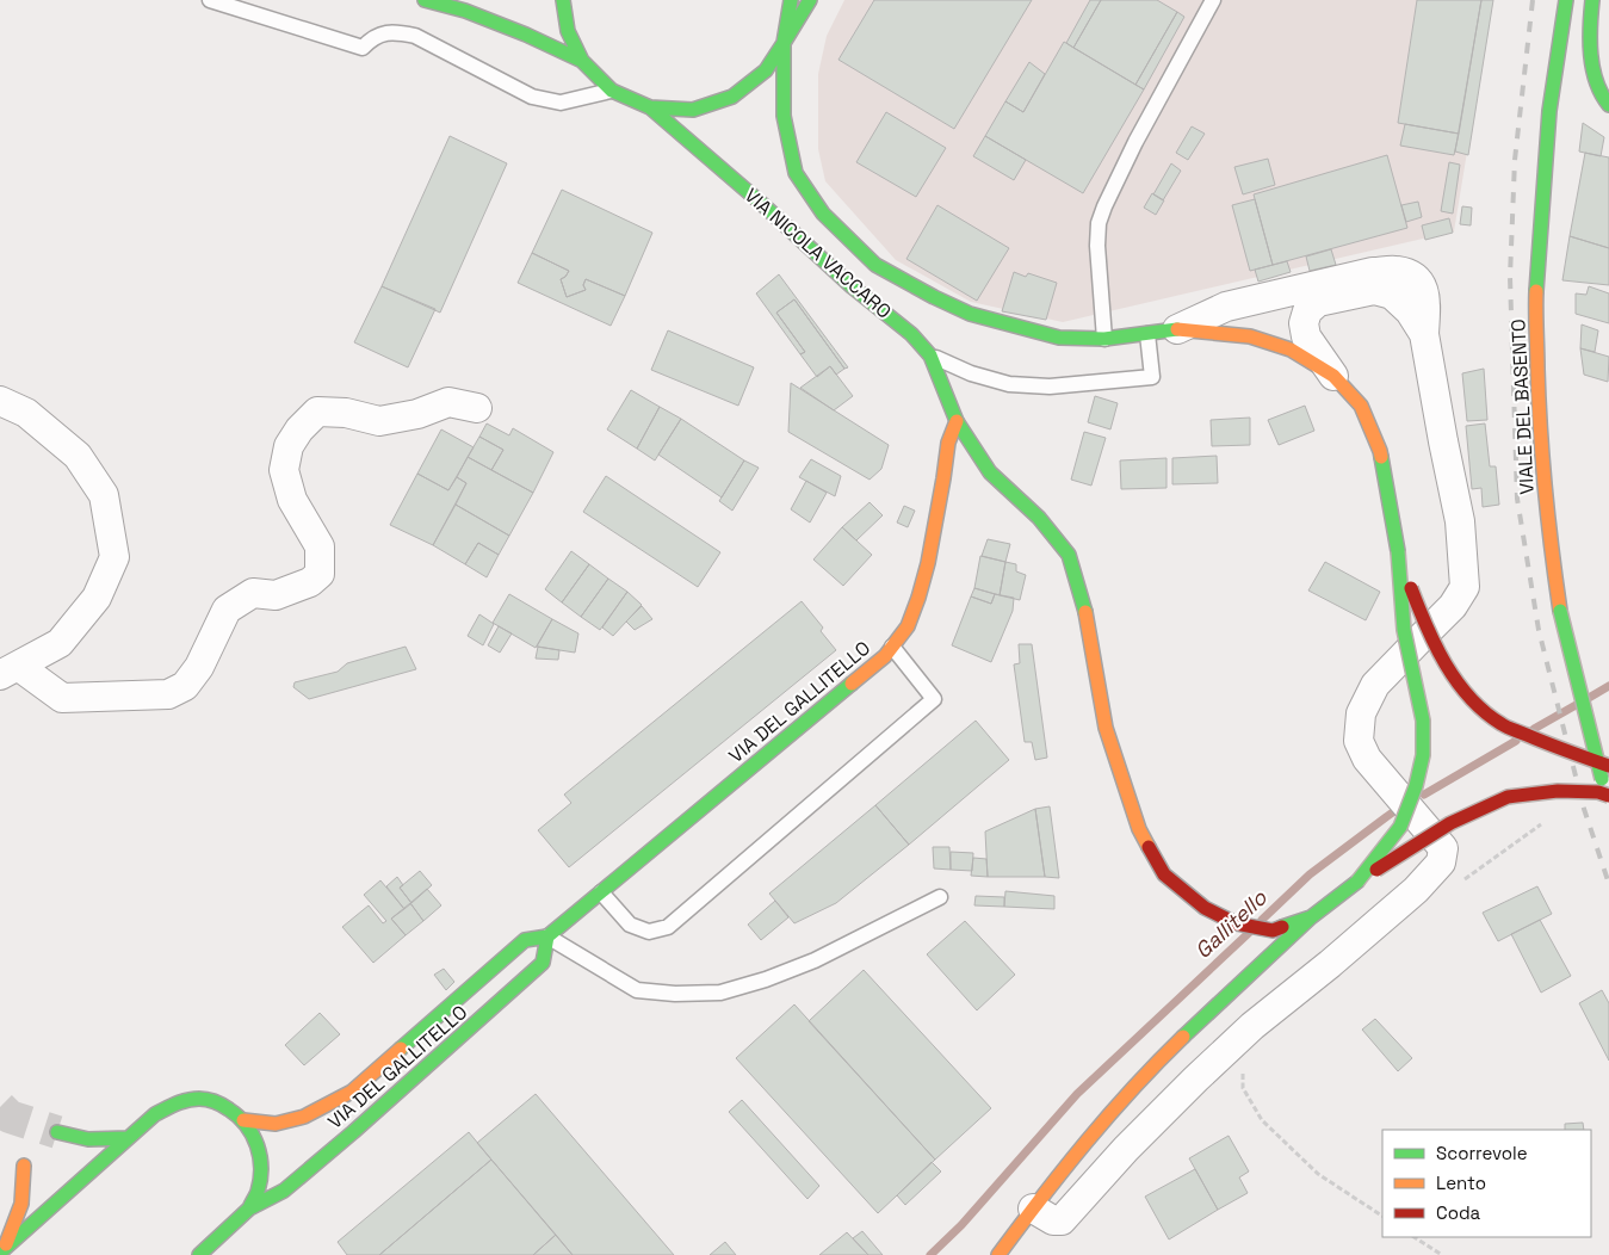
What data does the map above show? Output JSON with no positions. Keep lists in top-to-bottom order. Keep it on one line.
{"streets":{"main road":["VIA NICOLA VACCARO","VIALE DEL BASENTO","VIA DEL GALLITELLO"]},"crossings":[["VIA NICOLA VACCARO","VIA DEL GALLITELLO"]],"water":["Gallitello"],"legend":["Scorrevole","Lento","Coda"]}
